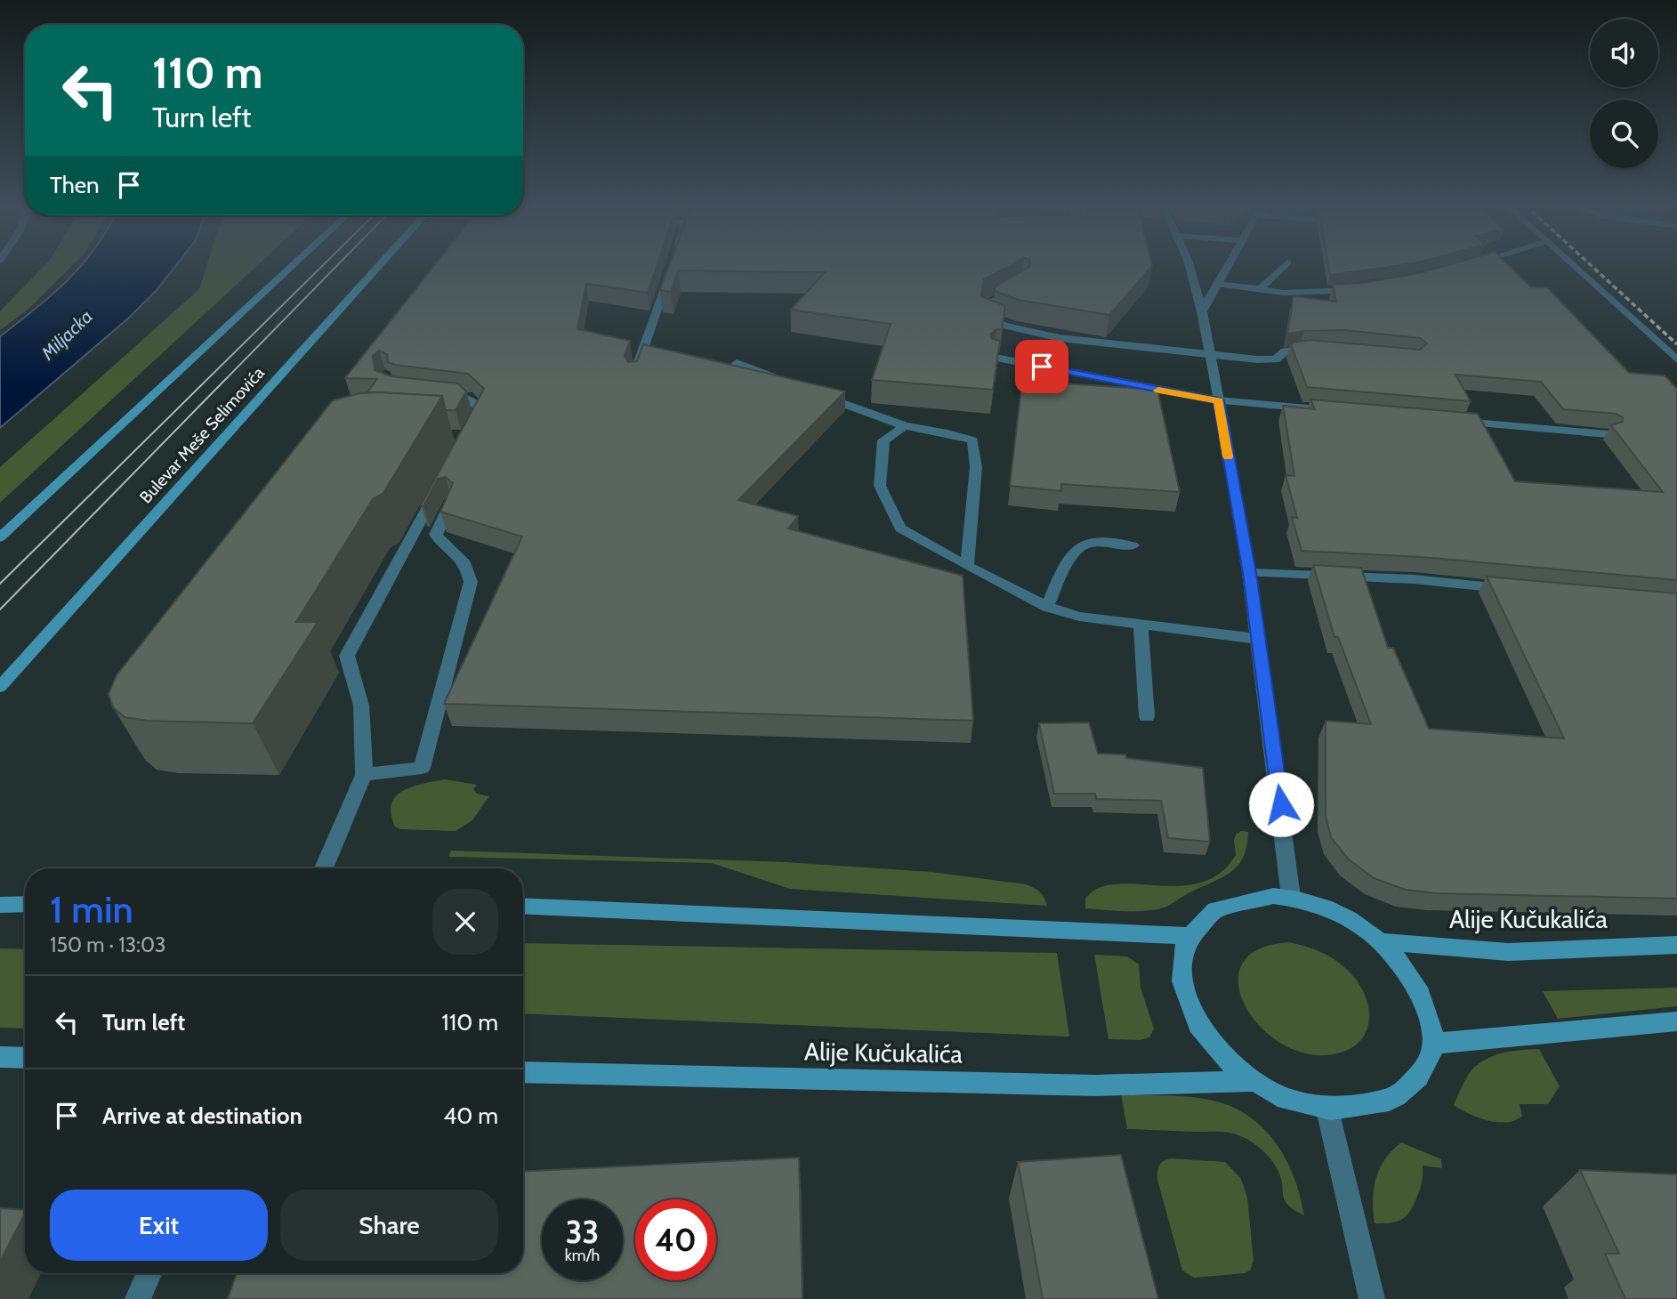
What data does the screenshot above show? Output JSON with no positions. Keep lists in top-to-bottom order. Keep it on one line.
{"streets":{"main road":["Bulevar Meše Selimovića","Alije Kučukalića"]},"water":["Miljacka"],"page":{"turn":["110 m","Turn left"],"then":"Then","heading":["1 min","150 m · 13:03"],"list":[{"name":"Turn left","value":"110 m"},{"name":"Arrive at destination","value":"40 m"}],"buttons":["Exit","Share"],"speed":"33 km/h","limit":"40"}}
